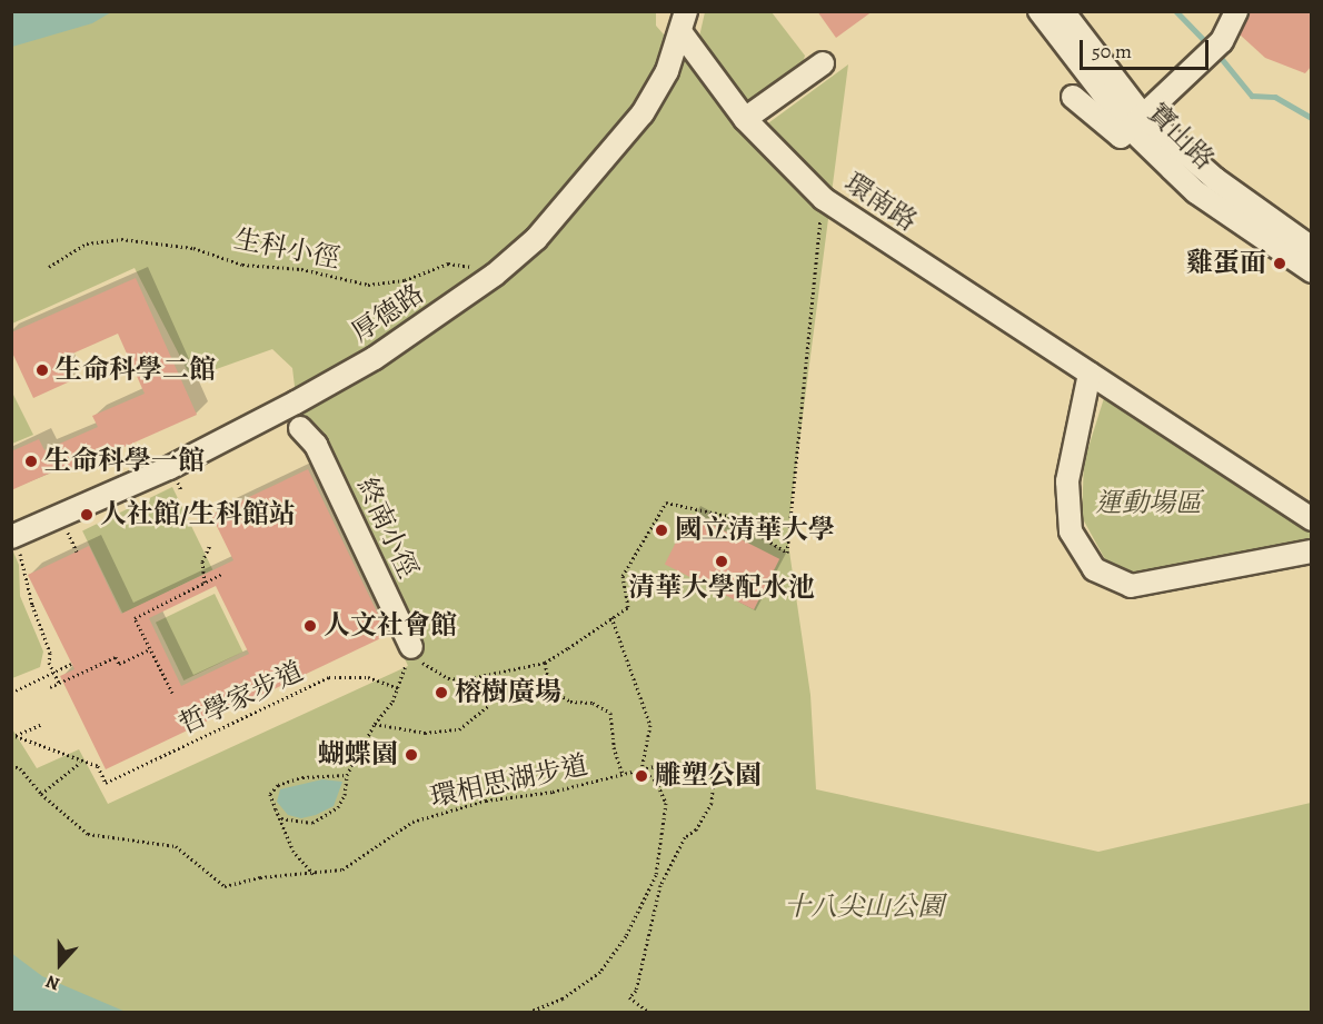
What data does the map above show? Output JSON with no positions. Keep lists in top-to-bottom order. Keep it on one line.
{"streets":{"street":["寶山路","環南路","厚德路","終南小徑"],"path":["生科小徑","哲學家步道","環相思湖步道"]},"crossings":[["環南路","厚德路"]],"parks":["運動場區","十八尖山公園"],"places":["雞蛋面","生命科學二館","生命科學一館","人社館/生科館站","國立清華大學","清華大學配水池","人文社會館","榕樹廣場","蝴蝶園","雕塑公園"],"scale_bar":"50 m","north":"bottom"}
